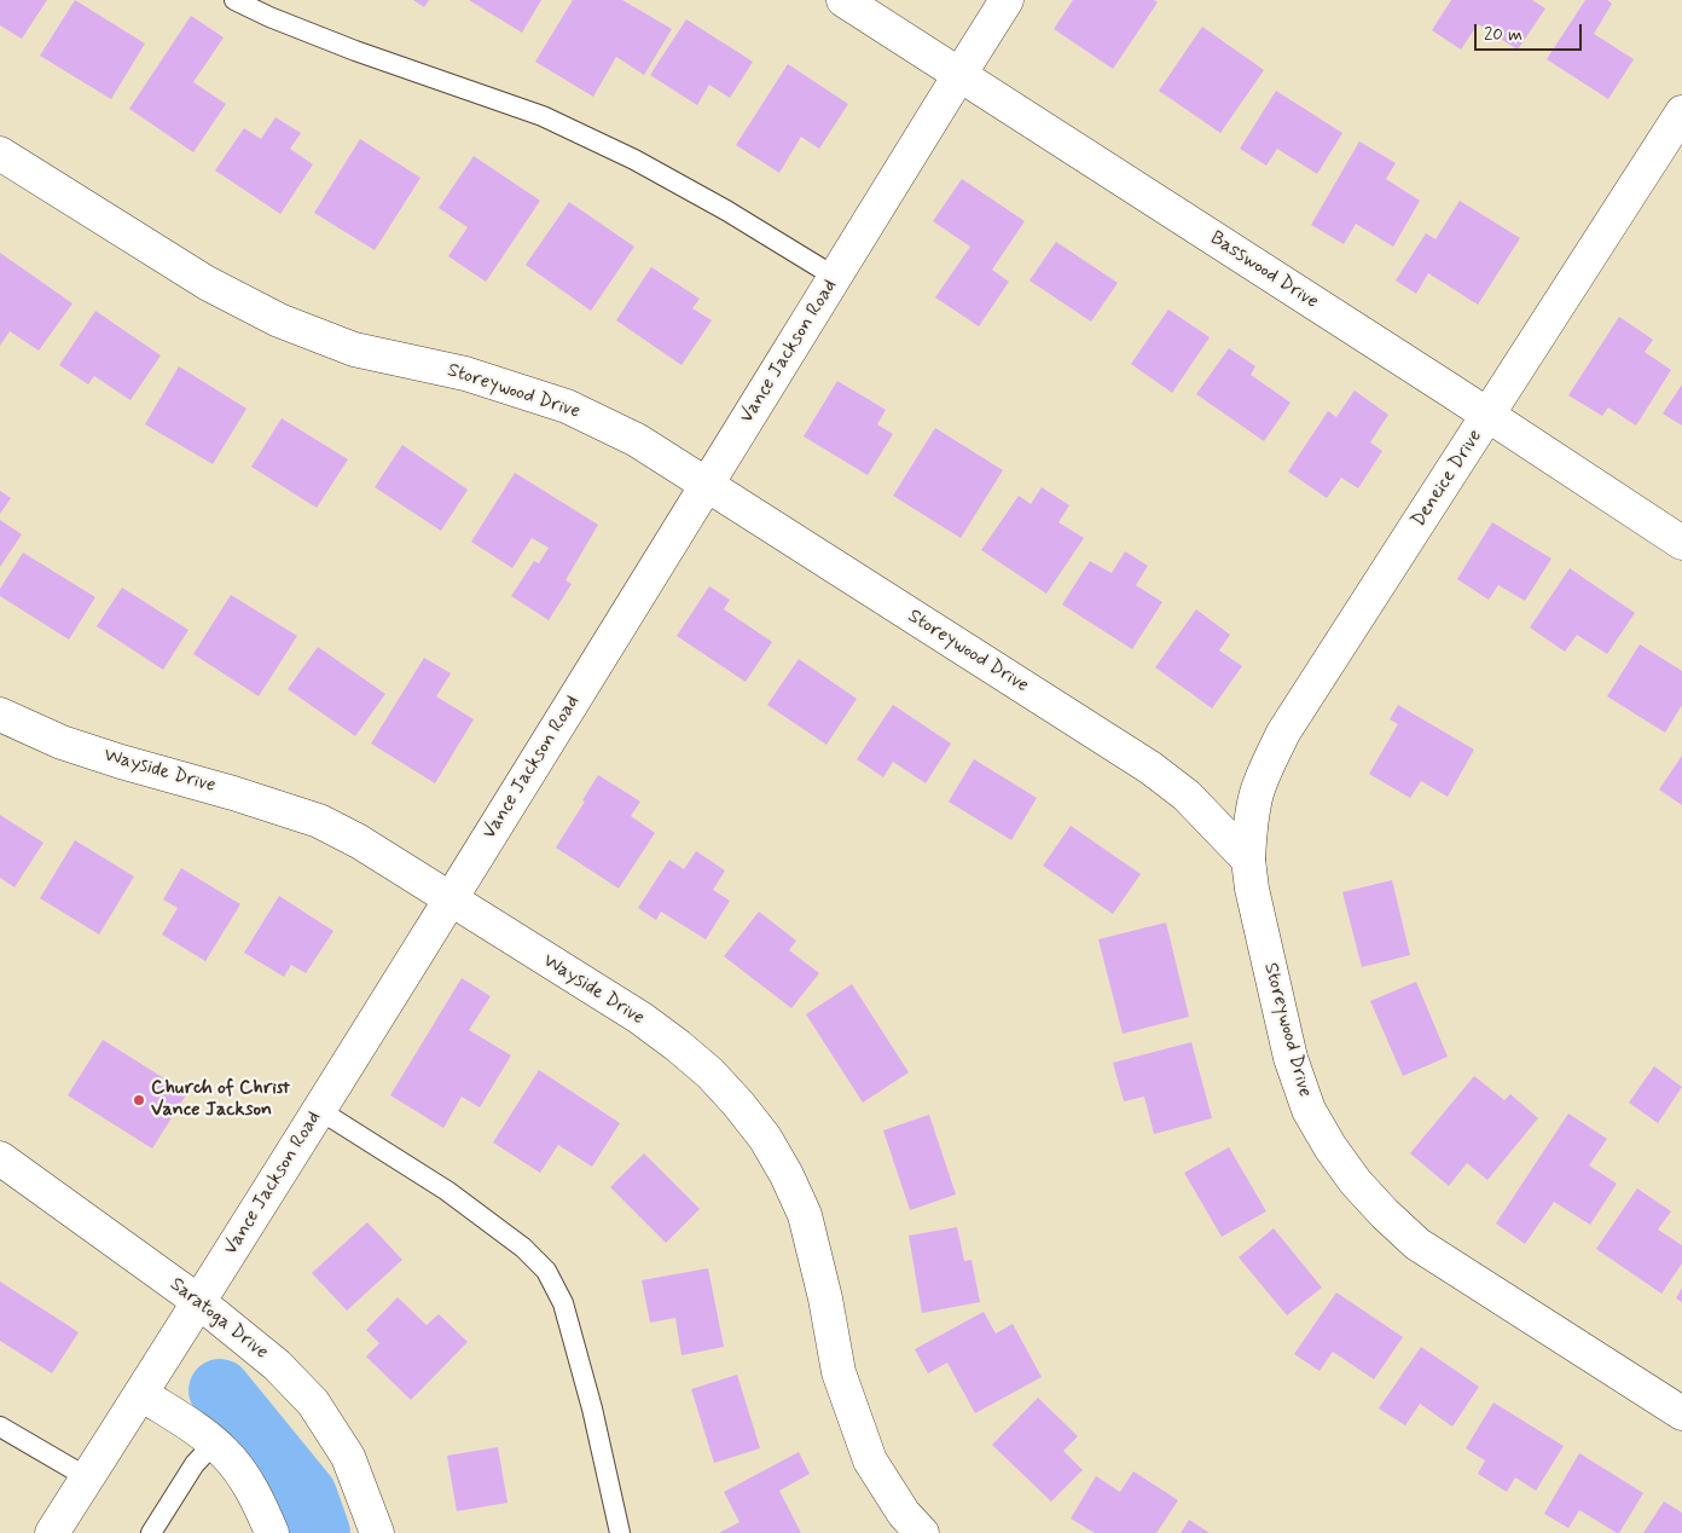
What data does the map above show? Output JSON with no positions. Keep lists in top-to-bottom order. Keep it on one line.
{"streets":{"street":["Basswood Drive","Vance Jackson Road","Storeywood Drive","Deneice Drive","Wayside Drive","Saratoga Drive"]},"crossings":[["Basswood Drive","Vance Jackson Road"],["Basswood Drive","Deneice Drive"],["Vance Jackson Road","Storeywood Drive"],["Vance Jackson Road","Wayside Drive"],["Vance Jackson Road","Saratoga Drive"],["Storeywood Drive","Deneice Drive"]],"places":["Church of Christ Vance Jackson"],"scale_bar":"20 m"}
